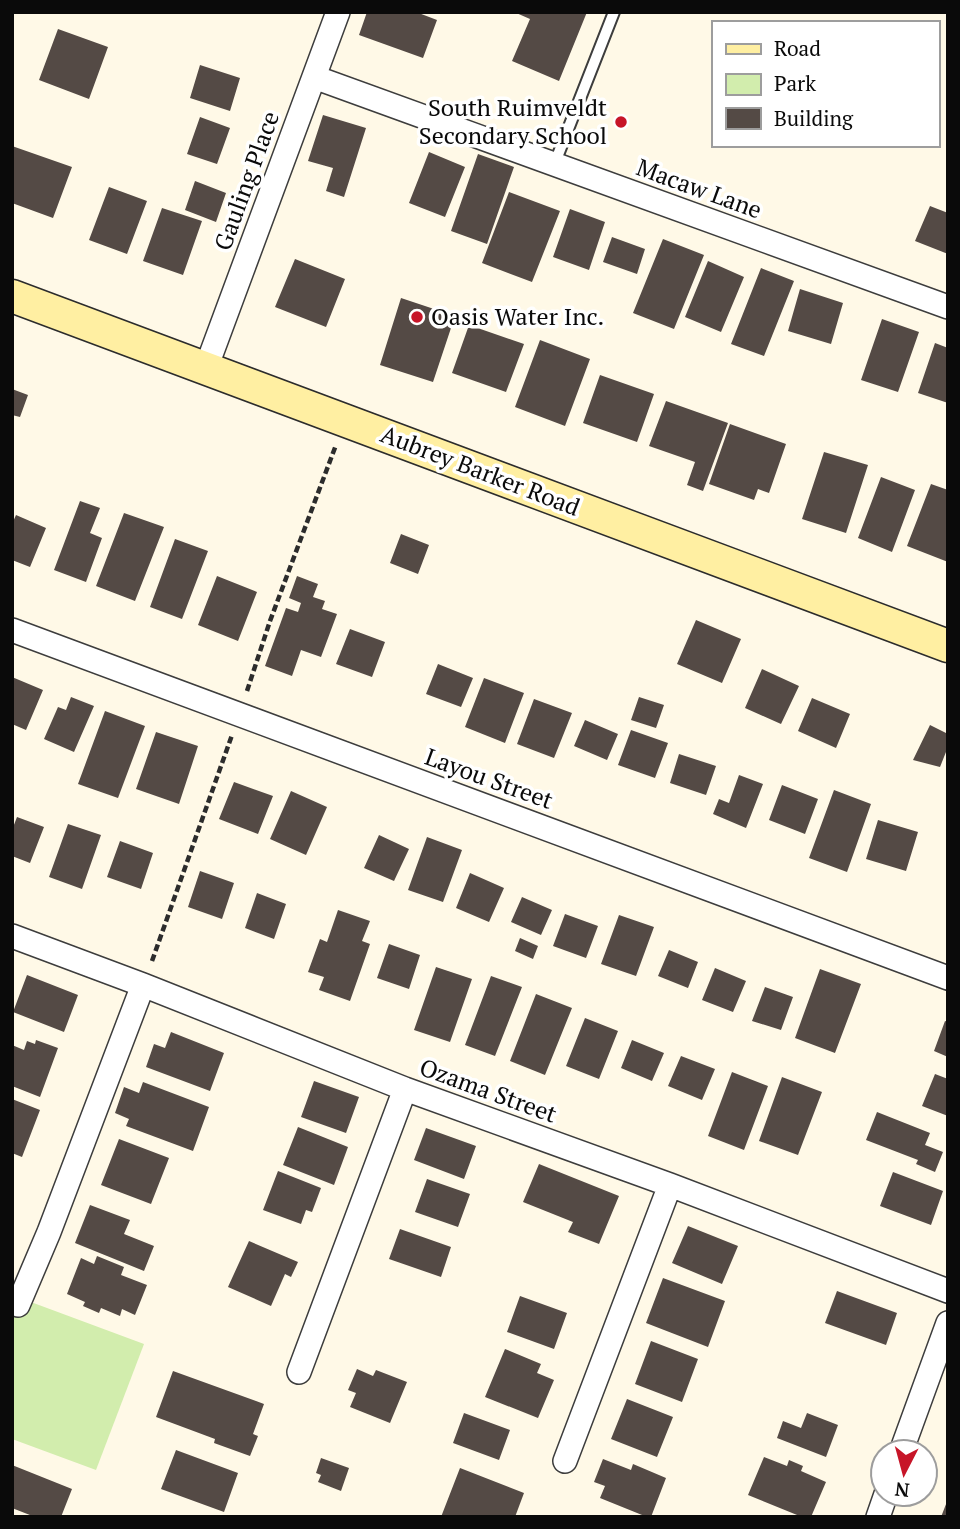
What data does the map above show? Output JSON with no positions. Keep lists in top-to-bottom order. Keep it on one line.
{"streets":{"street":["Gauling Place","Macaw Lane","Aubrey Barker Road","Layou Street","Ozama Street"]},"crossings":[["Gauling Place","Macaw Lane"],["Gauling Place","Aubrey Barker Road"]],"places":["South Ruimveldt Secondary School","Oasis Water Inc."],"legend":["Road","Park","Building"],"north":"bottom"}
